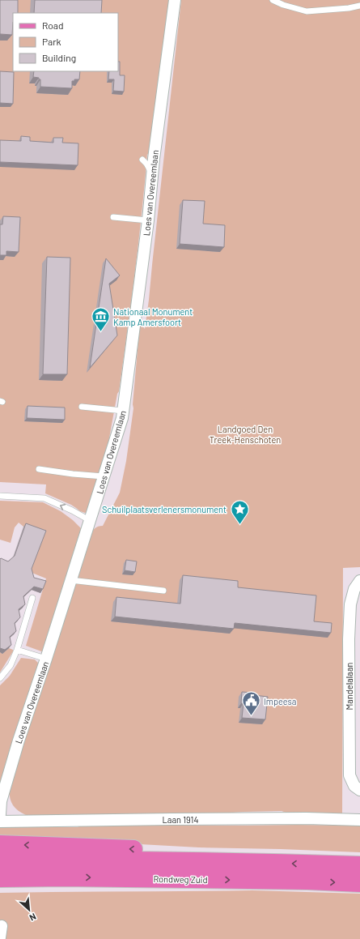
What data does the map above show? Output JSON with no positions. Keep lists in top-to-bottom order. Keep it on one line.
{"streets":{"main road":["Rondweg Zuid"],"street":["Loes van Overeemlaan","Mandelalaan","Laan 1914"]},"parks":["Landgoed Den Treek-Henschoten"],"places":{"museum":["Nationaal Monument Kamp Amersfoort"],"place":["Schuilplaatsverlenersmonument"],"public building":["Impeesa"]},"legend":["Road","Park","Building"],"north":"bottom right"}
